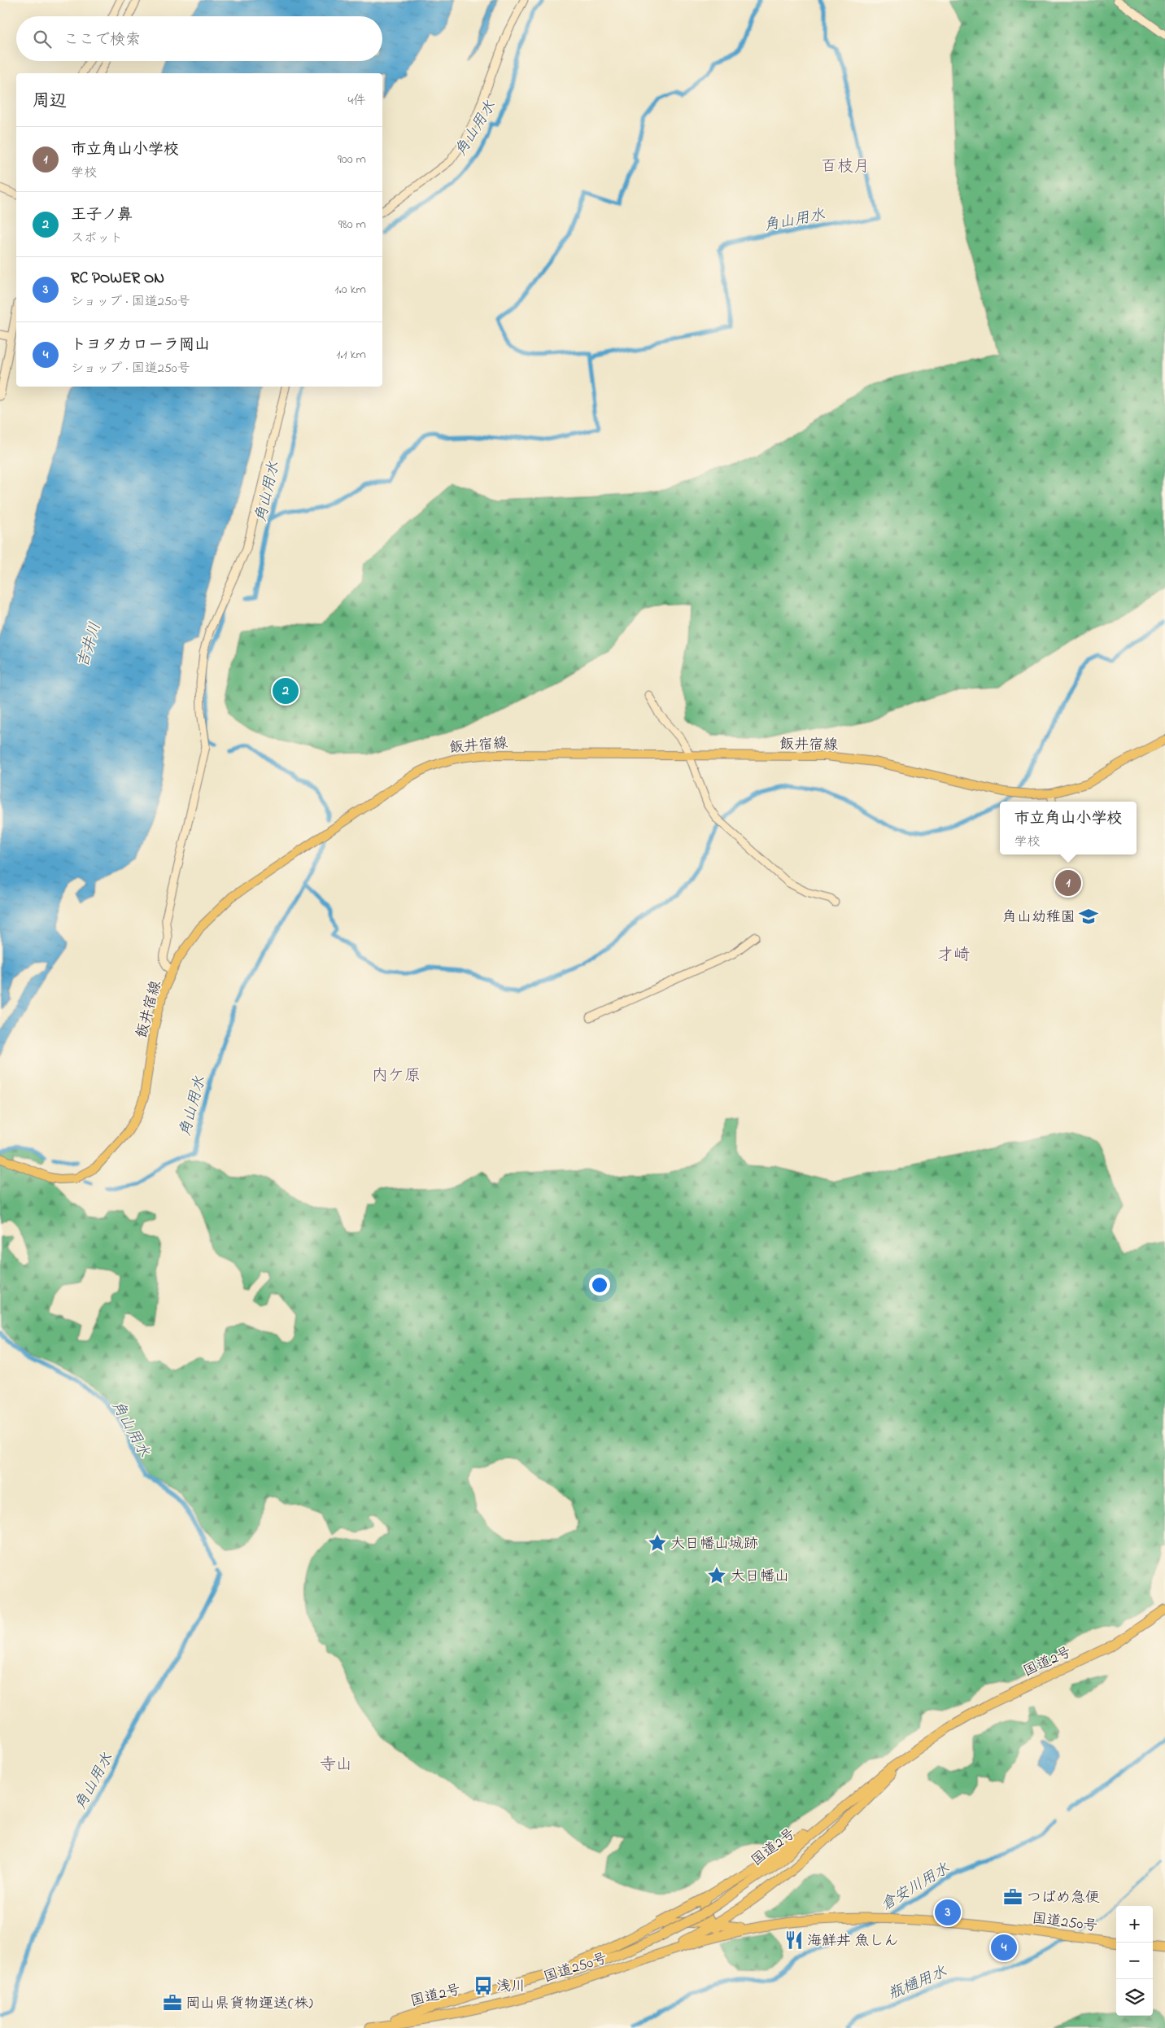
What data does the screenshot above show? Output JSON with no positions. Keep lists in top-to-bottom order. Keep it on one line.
{"streets":{"highway":["国道2号","国道250号"],"main road":["飯井宿線"]},"crossings":[["国道2号","国道250号"]],"districts":["百枝月","才崎","内ケ原","寺山"],"water":["角山用水","吉井川","倉安川用水","瓶樋用水"],"places":{"school or university":["角山幼稚園"],"place":["大日幡山城跡","大日幡山"],"office":["つばめ急便","岡山県貨物運送(株)"],"restaurant":["海鮮丼 魚しん"],"bus stop":["浅川"]},"page":{"search":"ここで検索","heading":["周辺","4件"],"list":[{"mark":"1","name":"市立角山小学校","note":"学校","value":"900 m"},{"mark":"2","name":"王子ノ鼻","note":"スポット","value":"980 m"},{"mark":"3","name":"RC POWER ON","note":"ショップ · 国道250号","value":"1.0 km"},{"mark":"4","name":"トヨタカローラ岡山","note":"ショップ · 国道250号","value":"1.1 km"}],"pins":["2","1","3","4"],"popup":["市立角山小学校","学校"],"map_buttons":["+","−"]}}
